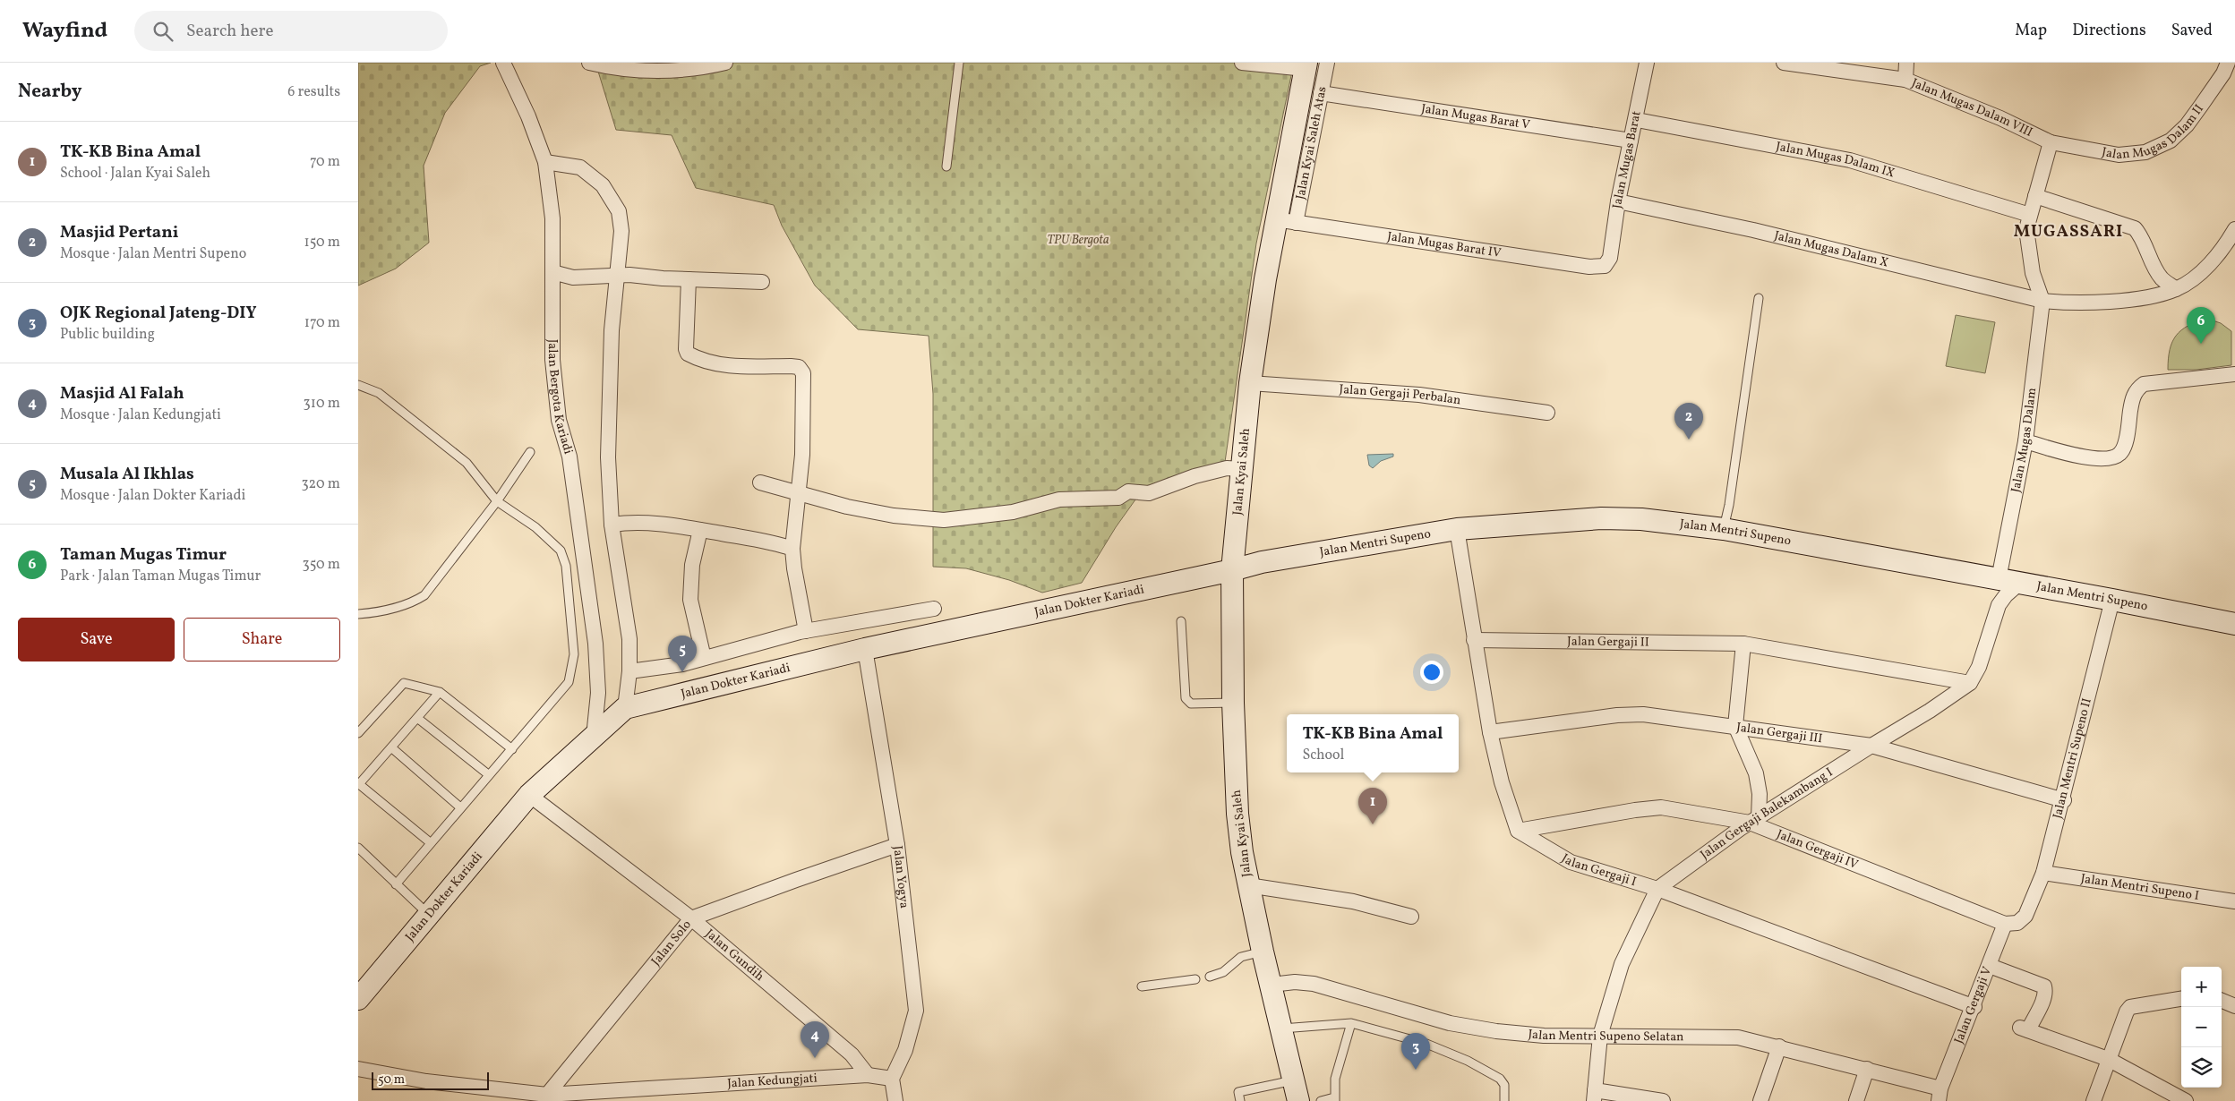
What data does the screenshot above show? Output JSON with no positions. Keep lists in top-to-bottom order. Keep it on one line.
{"streets":{"main road":["Jalan Kyai Saleh","Jalan Mentri Supeno","Jalan Dokter Kariadi"],"street":["Jalan Mugas Dalam VIII","Jalan Mugas Barat V","Jalan Mugas Dalam II","Jalan Kyai Saleh Atas","Jalan Mugas Barat","Jalan Mugas Dalam IX","Jalan Mugas Barat IV","Jalan Mugas Dalam X","Jalan Gergaji Perbalan","Jalan Bergota Kariadi","Jalan Mugas Dalam","Jalan Gergaji II","Jalan Gergaji III","Jalan Mentri Supeno II","Jalan Gergaji Balekambang I","Jalan Gergaji IV","Jalan Gergaji I","Jalan Yogya","Jalan Mentri Supeno I","Jalan Solo","Jalan Gundih","Jalan Gergaji V","Jalan Mentri Supeno Selatan","Jalan Kedungjati"]},"crossings":[["Jalan Mugas Dalam VIII","Jalan Mugas Dalam II"],["Jalan Mugas Dalam VIII","Jalan Mugas Dalam"],["Jalan Mugas Barat V","Jalan Kyai Saleh Atas"],["Jalan Mugas Barat V","Jalan Mugas Barat"],["Jalan Mugas Dalam II","Jalan Mugas Dalam"],["Jalan Kyai Saleh Atas","Jalan Mugas Barat IV"],["Jalan Kyai Saleh Atas","Jalan Kyai Saleh"],["Jalan Mugas Barat","Jalan Mugas Dalam IX"],["Jalan Mugas Barat","Jalan Mugas Barat IV"],["Jalan Mugas Barat","Jalan Mugas Dalam X"],["Jalan Mugas Dalam IX","Jalan Mugas Dalam"],["Jalan Mugas Barat IV","Jalan Kyai Saleh"],["Jalan Mugas Dalam X","Jalan Mugas Dalam"],["Jalan Gergaji Perbalan","Jalan Kyai Saleh"],["Jalan Bergota Kariadi","Jalan Dokter Kariadi"],["Jalan Mugas Dalam","Jalan Mentri Supeno"],["Jalan Kyai Saleh","Jalan Mentri Supeno"],["Jalan Kyai Saleh","Jalan Dokter Kariadi"],["Jalan Kyai Saleh","Jalan Mentri Supeno Selatan"],["Jalan Mentri Supeno","Jalan Dokter Kariadi"],["Jalan Mentri Supeno","Jalan Mentri Supeno II"],["Jalan Mentri Supeno","Jalan Gergaji Balekambang I"],["Jalan Dokter Kariadi","Jalan Yogya"],["Jalan Dokter Kariadi","Jalan Gundih"],["Jalan Gergaji II","Jalan Gergaji Balekambang I"],["Jalan Gergaji III","Jalan Mentri Supeno II"],["Jalan Gergaji III","Jalan Gergaji Balekambang I"],["Jalan Mentri Supeno II","Jalan Gergaji IV"],["Jalan Mentri Supeno II","Jalan Mentri Supeno I"],["Jalan Mentri Supeno II","Jalan Gergaji V"],["Jalan Gergaji Balekambang I","Jalan Gergaji IV"],["Jalan Gergaji Balekambang I","Jalan Gergaji I"],["Jalan Gergaji Balekambang I","Jalan Mentri Supeno Selatan"],["Jalan Gergaji IV","Jalan Gergaji I"],["Jalan Gergaji IV","Jalan Gergaji V"],["Jalan Gergaji I","Jalan Gergaji V"],["Jalan Yogya","Jalan Solo"],["Jalan Yogya","Jalan Kedungjati"],["Jalan Solo","Jalan Gundih"],["Jalan Solo","Jalan Kedungjati"],["Jalan Gundih","Jalan Kedungjati"],["Jalan Gergaji V","Jalan Mentri Supeno Selatan"]],"districts":["MUGASSARI"],"parks":["TPU Bergota"],"scale_bar":"50 m","page":{"header":"Wayfind","search":"Search here","nav":["Map","Directions","Saved"],"heading":["Nearby","6 results"],"list":[{"mark":"1","name":"TK-KB Bina Amal","note":"School · Jalan Kyai Saleh","value":"70 m"},{"mark":"2","name":"Masjid Pertani","note":"Mosque · Jalan Mentri Supeno","value":"150 m"},{"mark":"3","name":"OJK Regional Jateng-DIY","note":"Public building","value":"170 m"},{"mark":"4","name":"Masjid Al Falah","note":"Mosque · Jalan Kedungjati","value":"310 m"},{"mark":"5","name":"Musala Al Ikhlas","note":"Mosque · Jalan Dokter Kariadi","value":"320 m"},{"mark":"6","name":"Taman Mugas Timur","note":"Park · Jalan Taman Mugas Timur","value":"350 m"}],"pins":["6","2","5","1","4","3"],"buttons":["Save","Share"],"popup":["TK-KB Bina Amal","School"],"map_buttons":["+","−"],"scale":"50 m"}}
